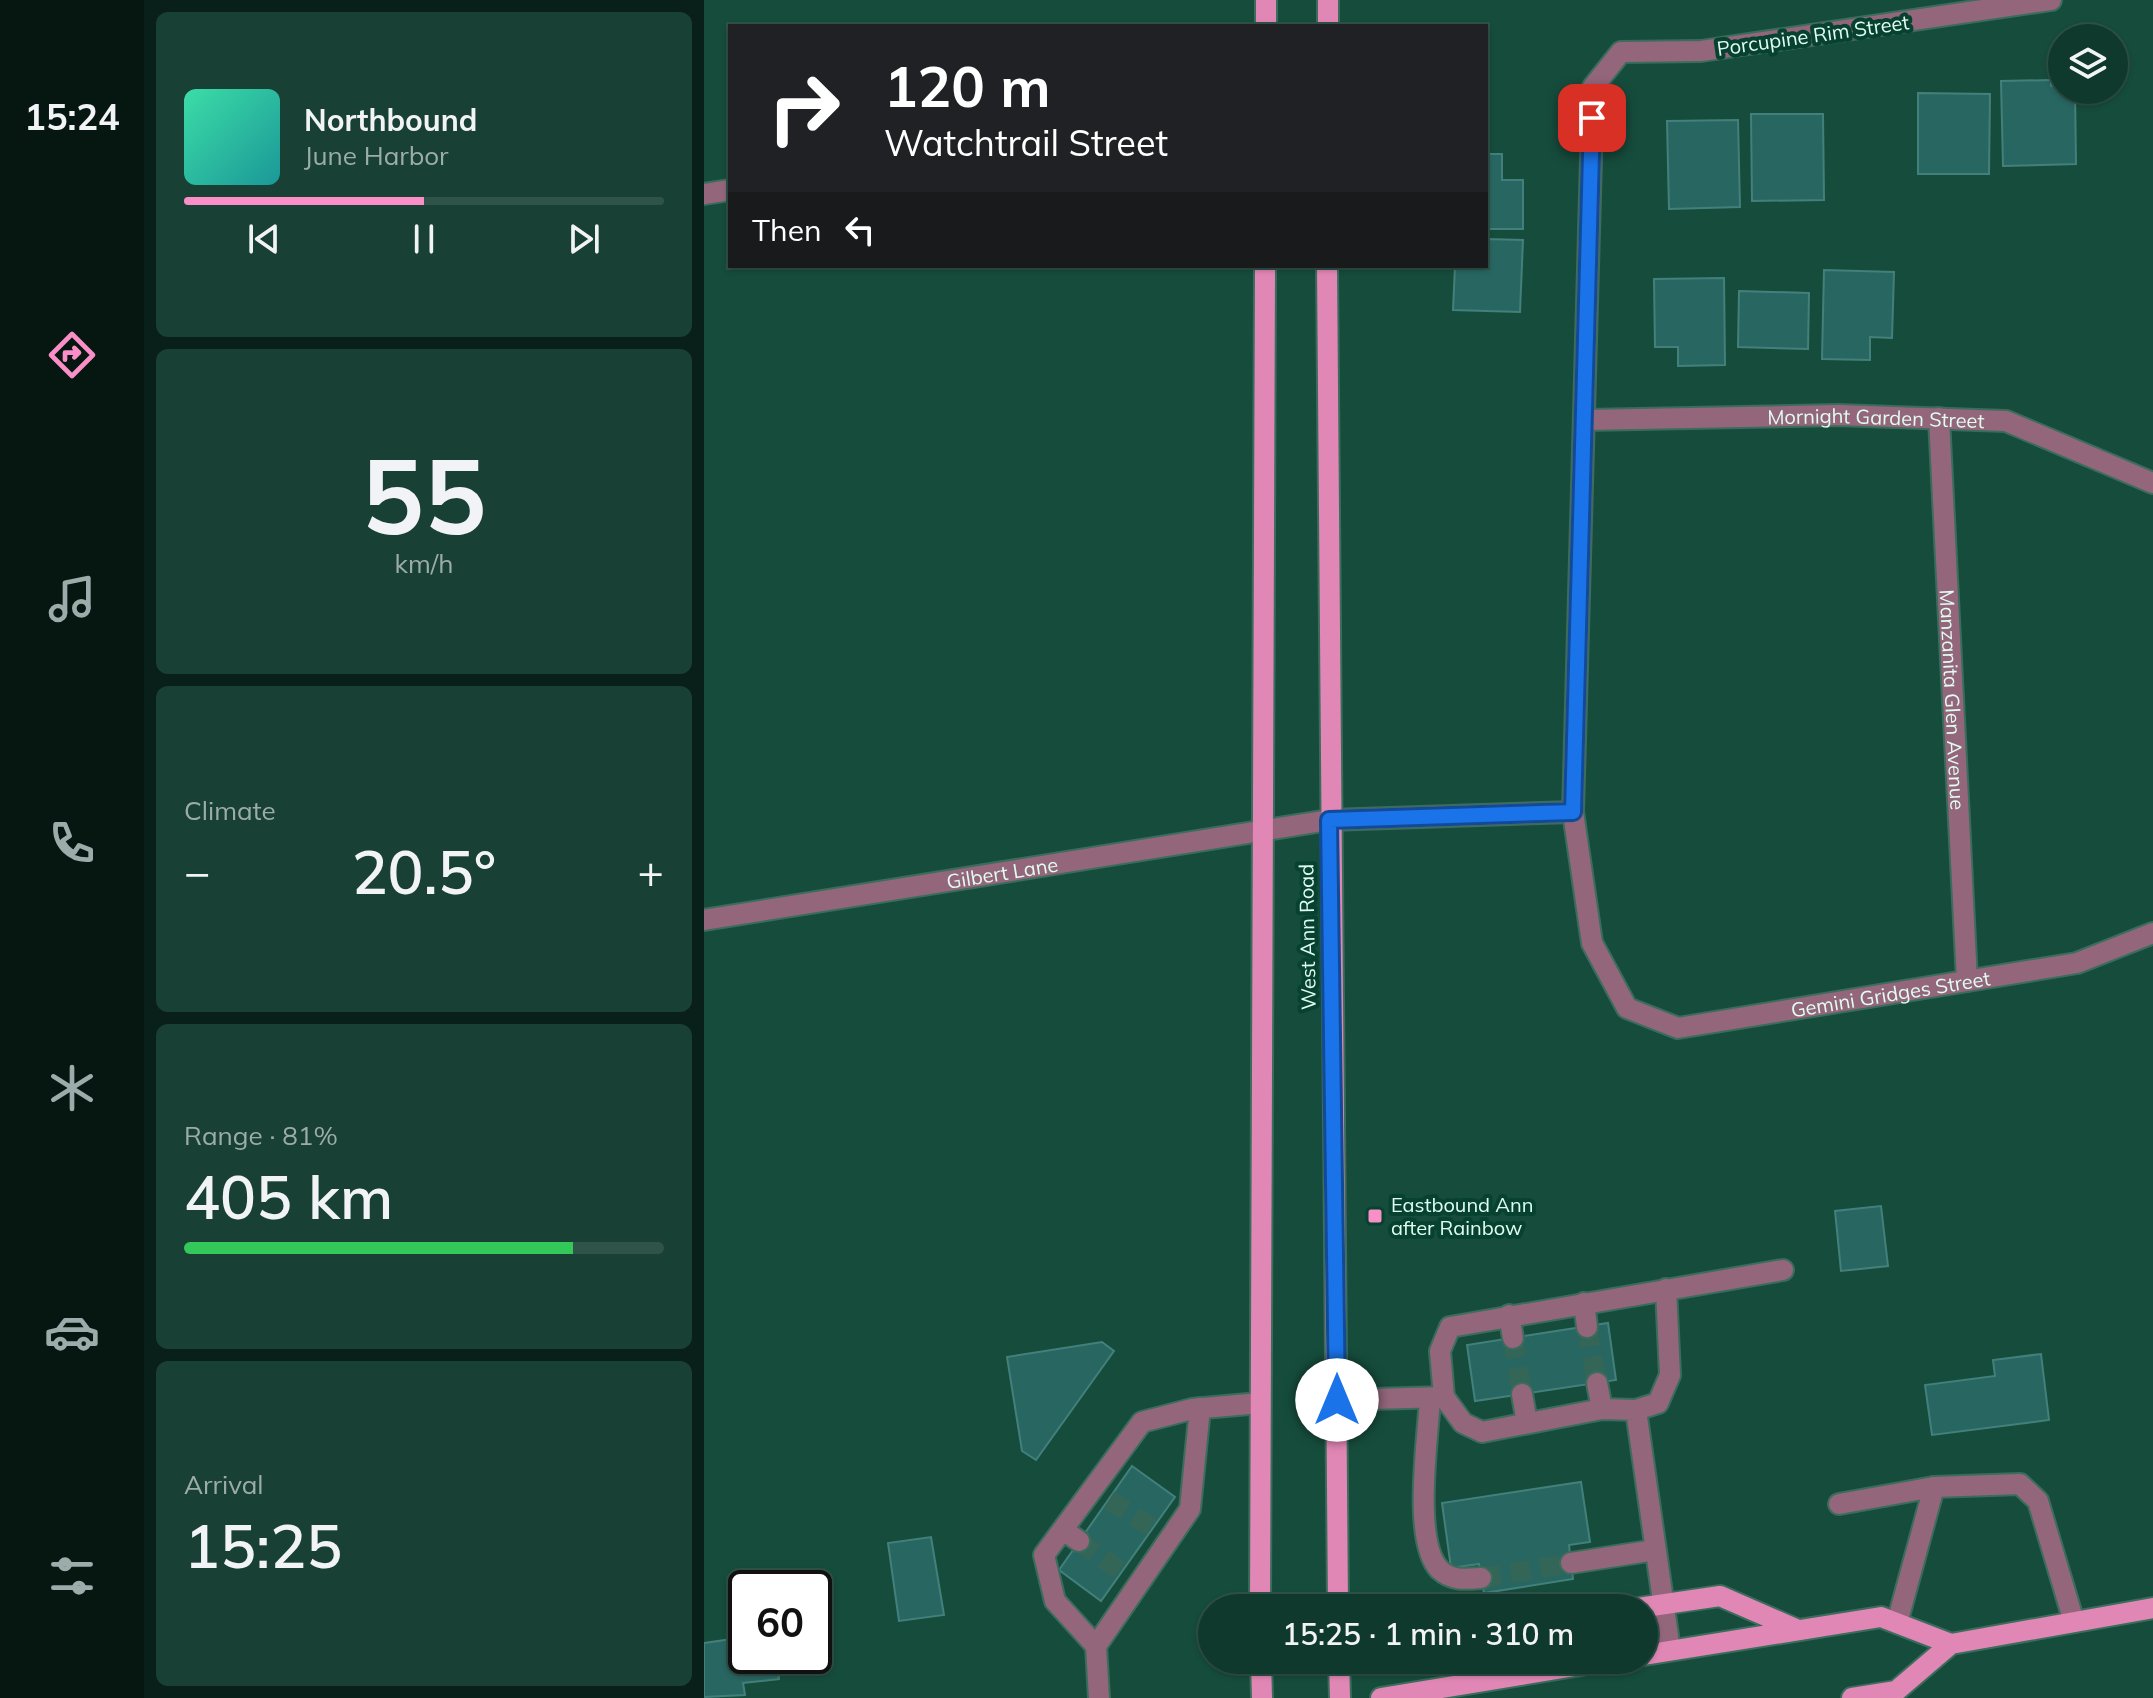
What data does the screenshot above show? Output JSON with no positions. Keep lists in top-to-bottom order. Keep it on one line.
{"streets":{"main road":["West Ann Road"],"street":["Porcupine Rim Street","Mornight Garden Street","Manzanita Glen Avenue","Gilbert Lane","Gemini Gridges Street"]},"crossings":[["Porcupine Rim Street","Mornight Garden Street"],["Mornight Garden Street","Manzanita Glen Avenue"],["Manzanita Glen Avenue","Gemini Gridges Street"],["Gilbert Lane","West Ann Road"],["Gilbert Lane","Gemini Gridges Street"]],"places":{"transit":["Eastbound Ann after Rainbow"]},"page":{"tabs":"15:24","turn":["120 m","Watchtrail Street"],"song":["Northbound","June Harbor"],"then":"Then","tile":[["55","km/h"],"Climate",["Range · 81%","405 km"],["Arrival","15:25"]],"heat":["−","20.5°","+"],"limit":"60","trip":"15:25 · 1 min · 310 m"}}
